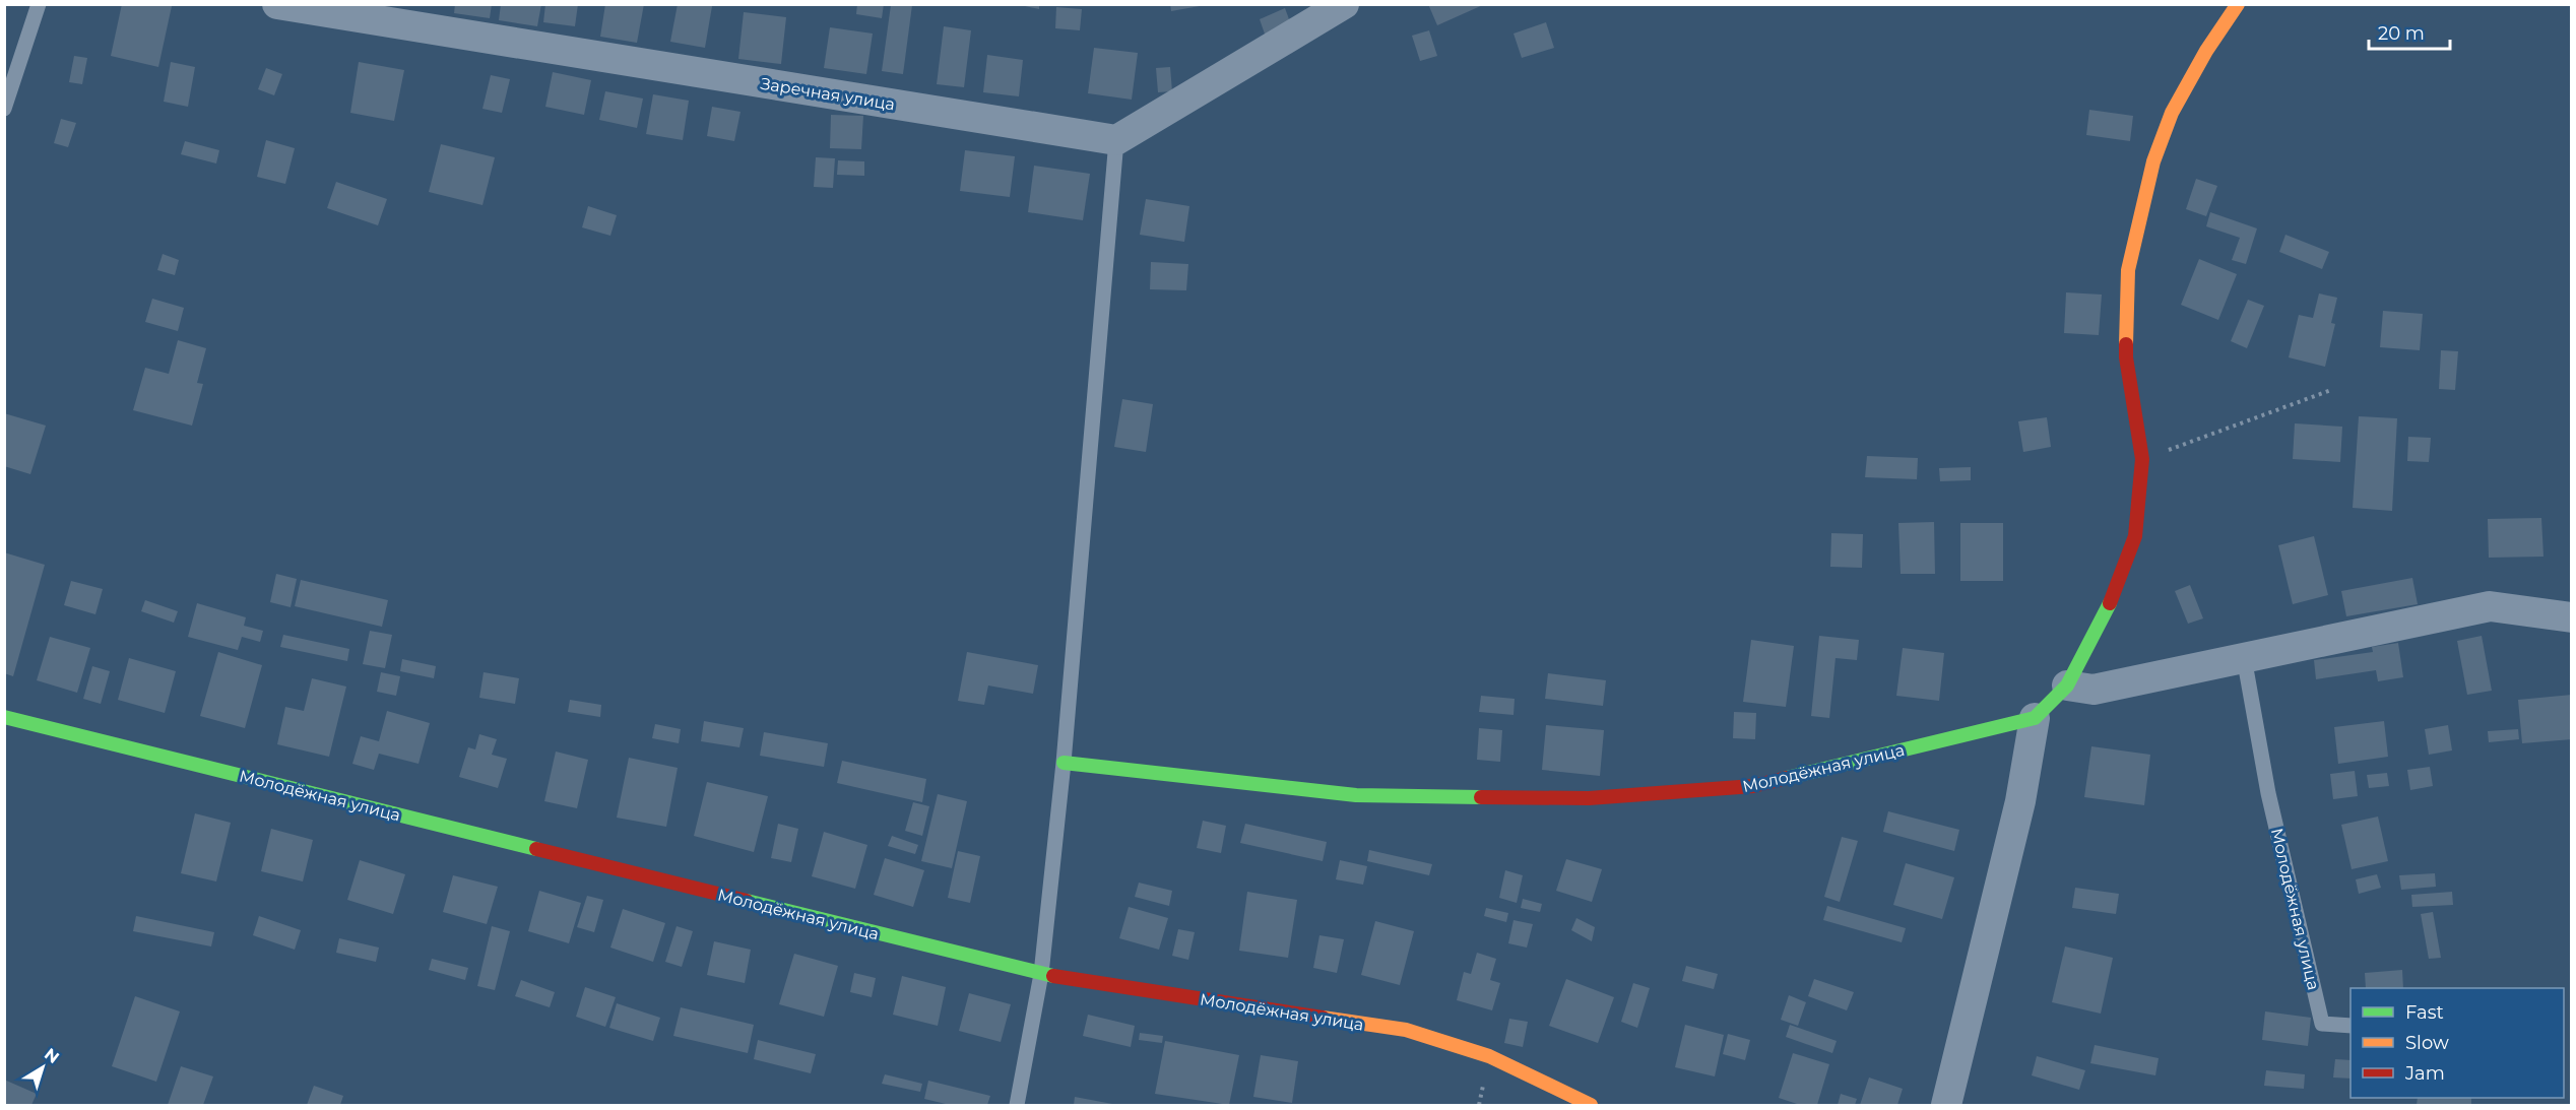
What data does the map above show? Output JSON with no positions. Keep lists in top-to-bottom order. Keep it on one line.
{"streets":{"street":["Заречная улица","Молодёжная улица"]},"legend":["Fast","Slow","Jam"],"scale_bar":"20 m","north":"top right"}
